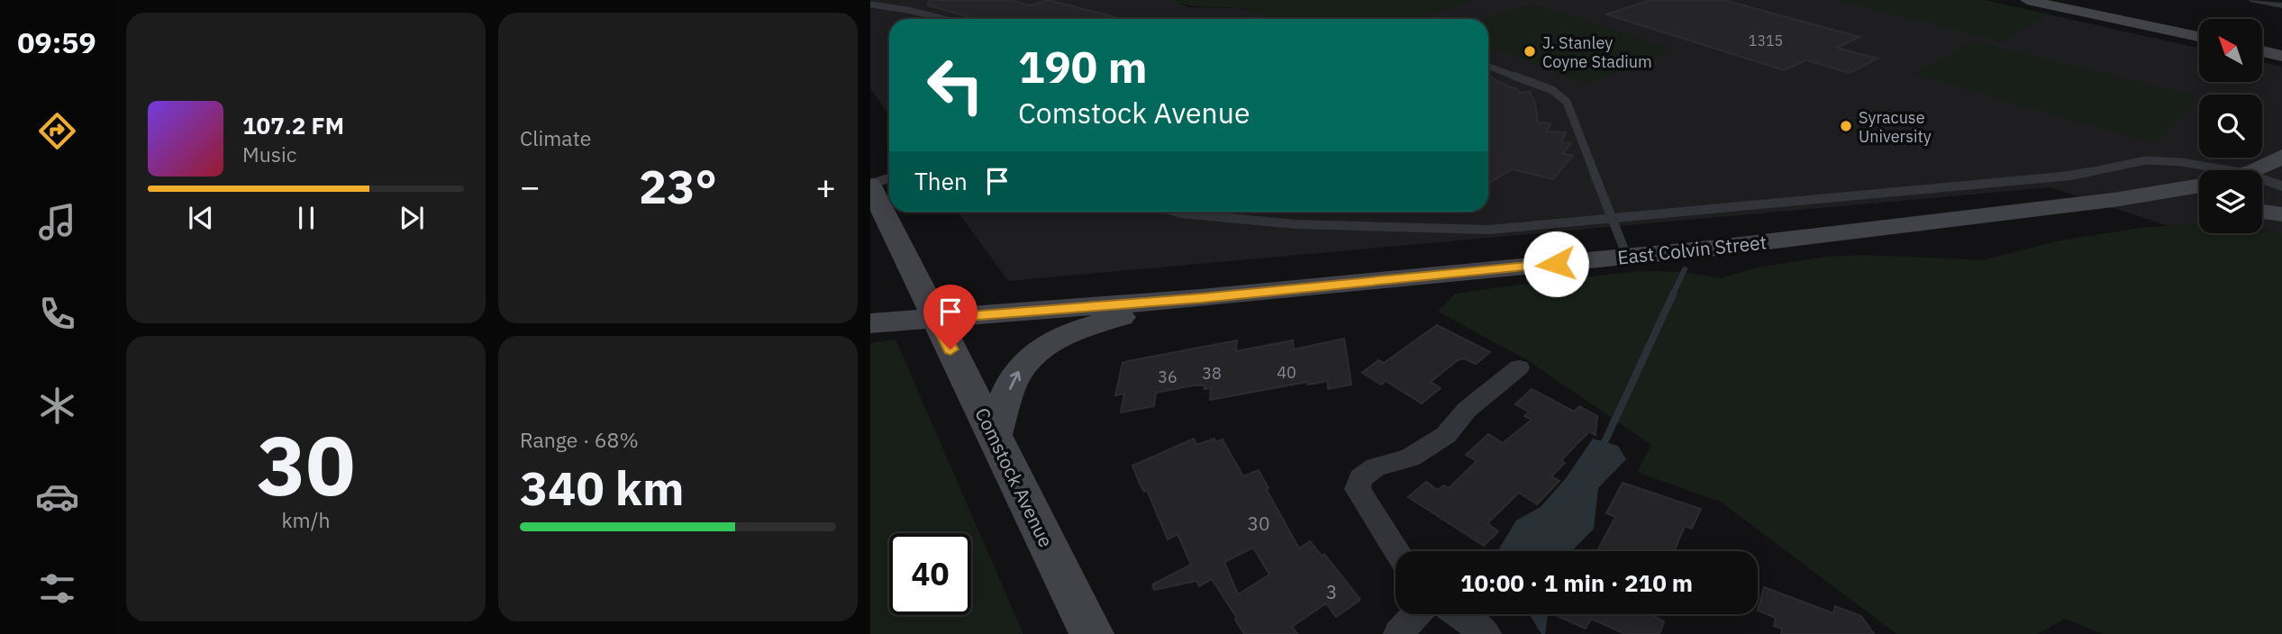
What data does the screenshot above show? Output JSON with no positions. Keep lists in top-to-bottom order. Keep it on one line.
{"streets":{"street":["East Colvin Street","Comstock Avenue"]},"crossings":[["East Colvin Street","Comstock Avenue"]],"places":["J. Stanley Coyne Stadium","Syracuse University"],"house_numbers":["1315","40","38","36","30","3"],"north":"top left","page":{"tabs":"09:59","tile":["Climate",["30","km/h"],["Range · 68%","340 km"]],"turn":["190 m","Comstock Avenue"],"song":["107.2 FM","Music"],"then":"Then","heat":["−","23°","+"],"limit":"40","trip":"10:00 · 1 min · 210 m"}}
